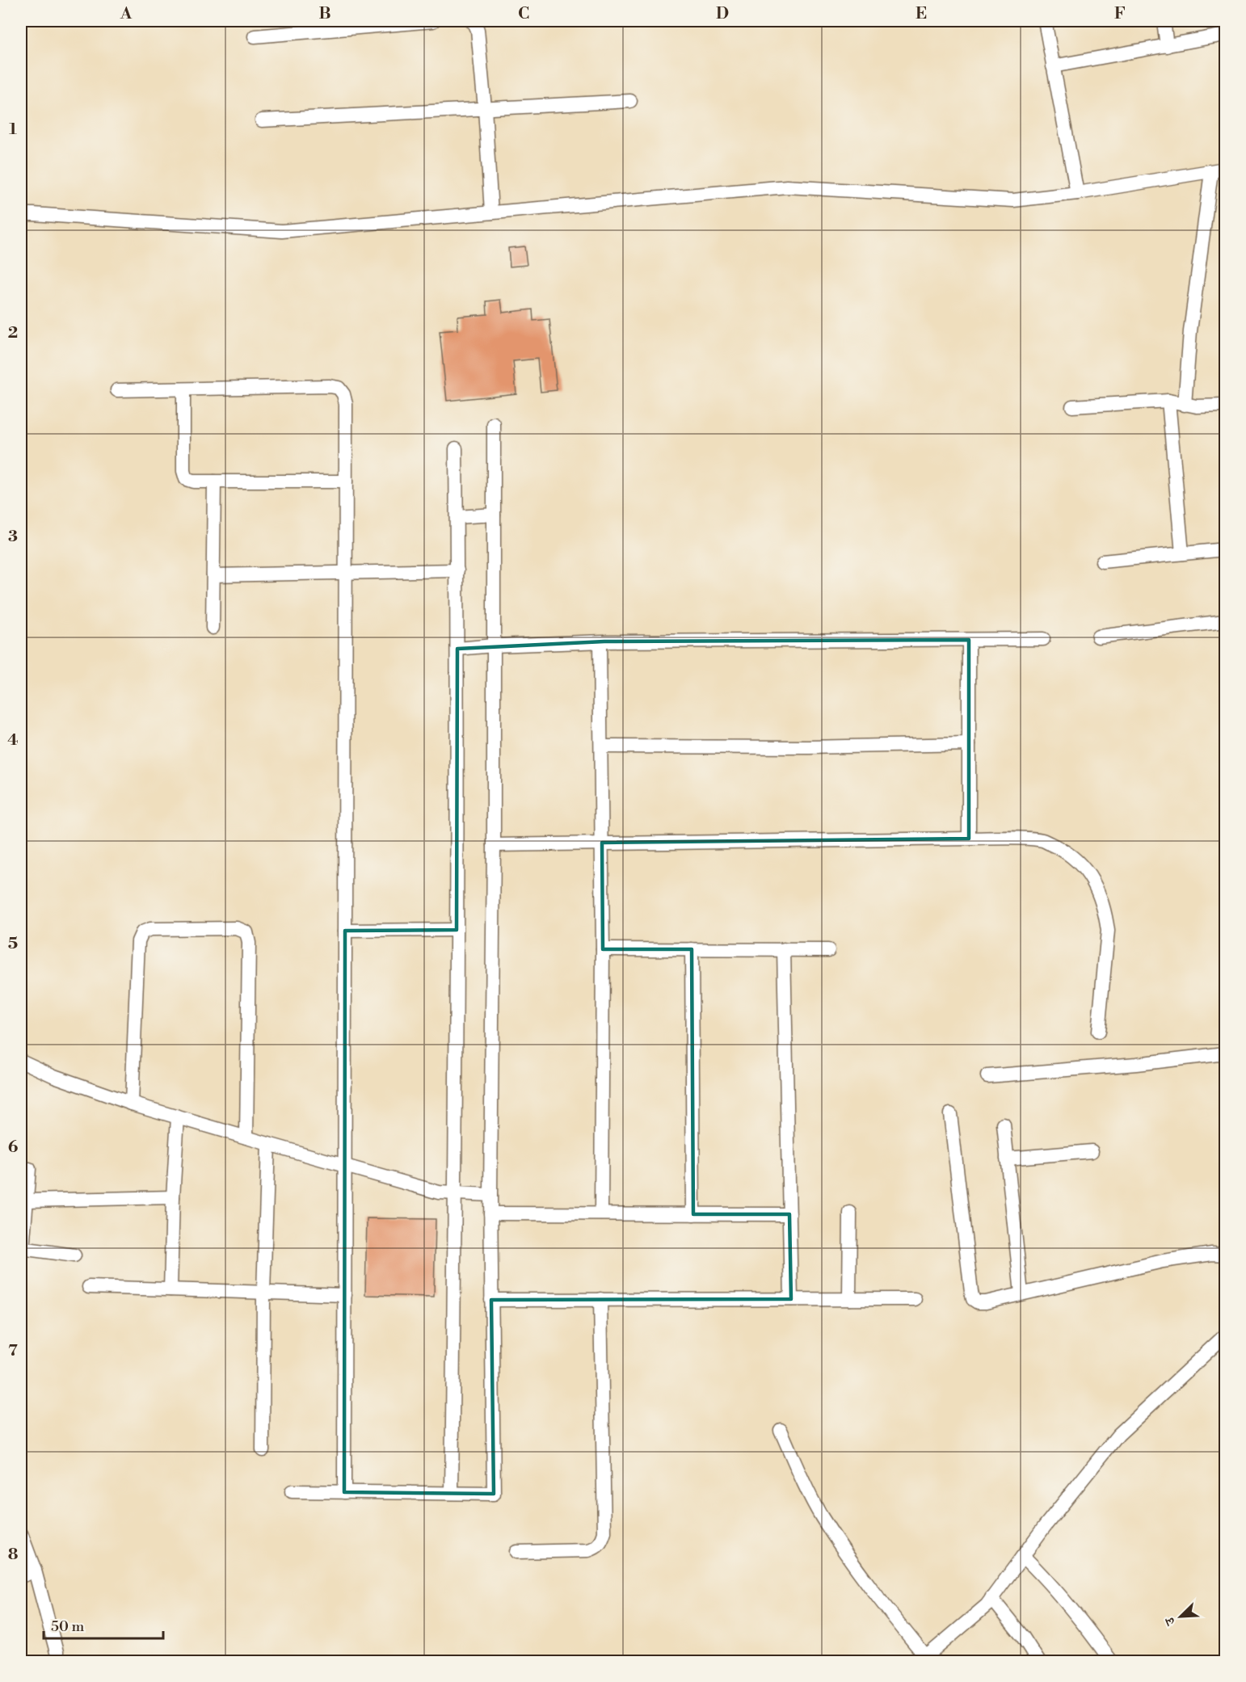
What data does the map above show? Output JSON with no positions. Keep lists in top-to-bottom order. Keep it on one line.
{"scale_bar":"50 m","north":"bottom left","grid":{"columns":["A","B","C","D","E","F"],"rows":["1","2","3","4","5","6","7","8"]}}
